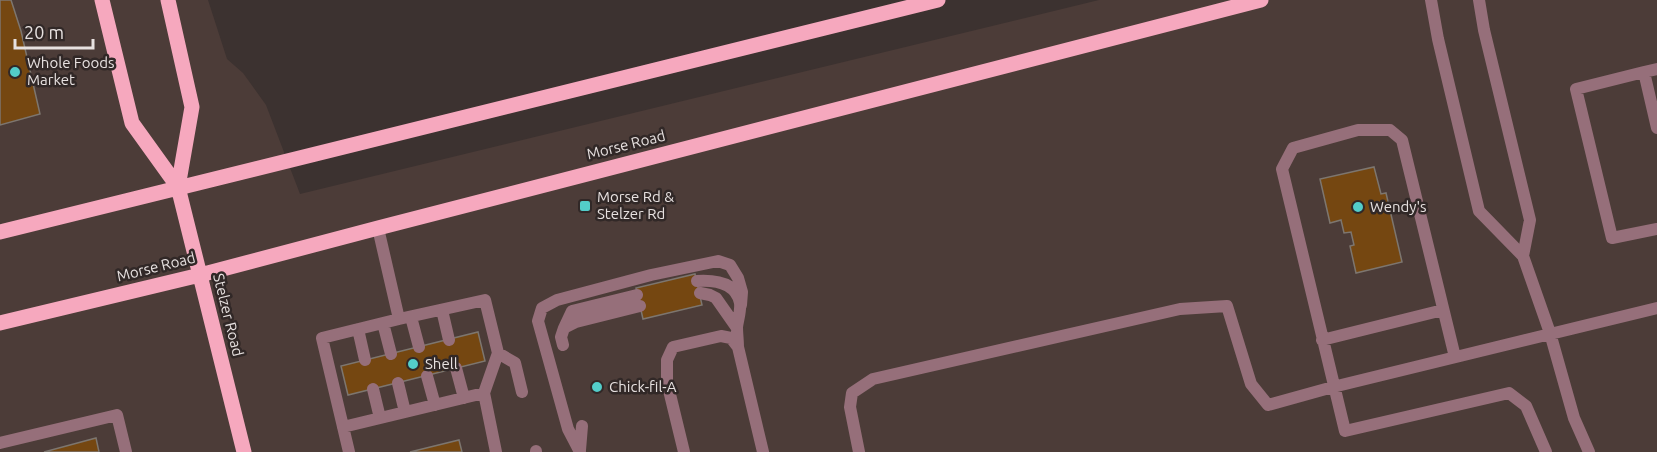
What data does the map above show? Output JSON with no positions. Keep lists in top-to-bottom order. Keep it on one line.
{"streets":{"main road":["Morse Road","Stelzer Road"]},"crossings":[["Morse Road","Stelzer Road"]],"places":{"other":["Whole Foods Market","Wendy's","Shell","Chick-fil-A"],"transit":["Morse Rd & Stelzer Rd"]},"scale_bar":"20 m"}
